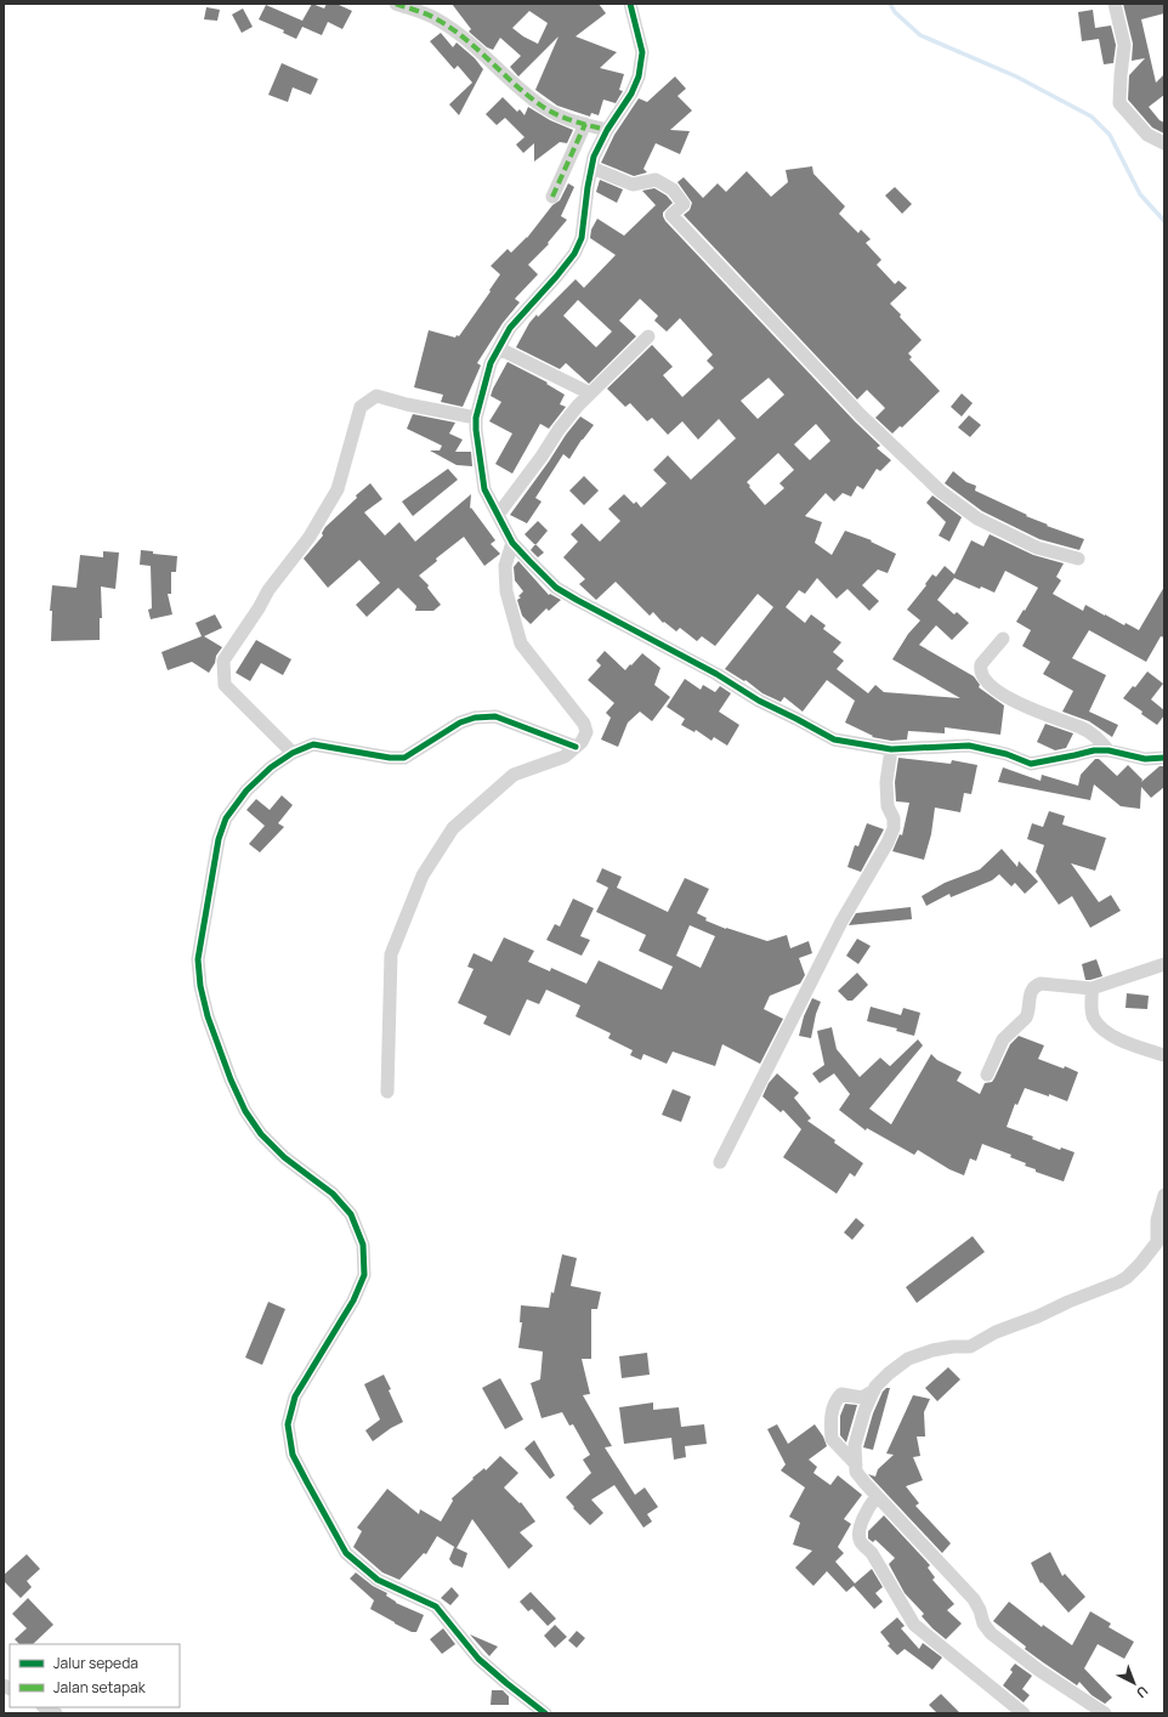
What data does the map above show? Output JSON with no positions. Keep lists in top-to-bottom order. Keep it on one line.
{"legend":["Jalur sepeda","Jalan setapak"],"north":"bottom right"}
